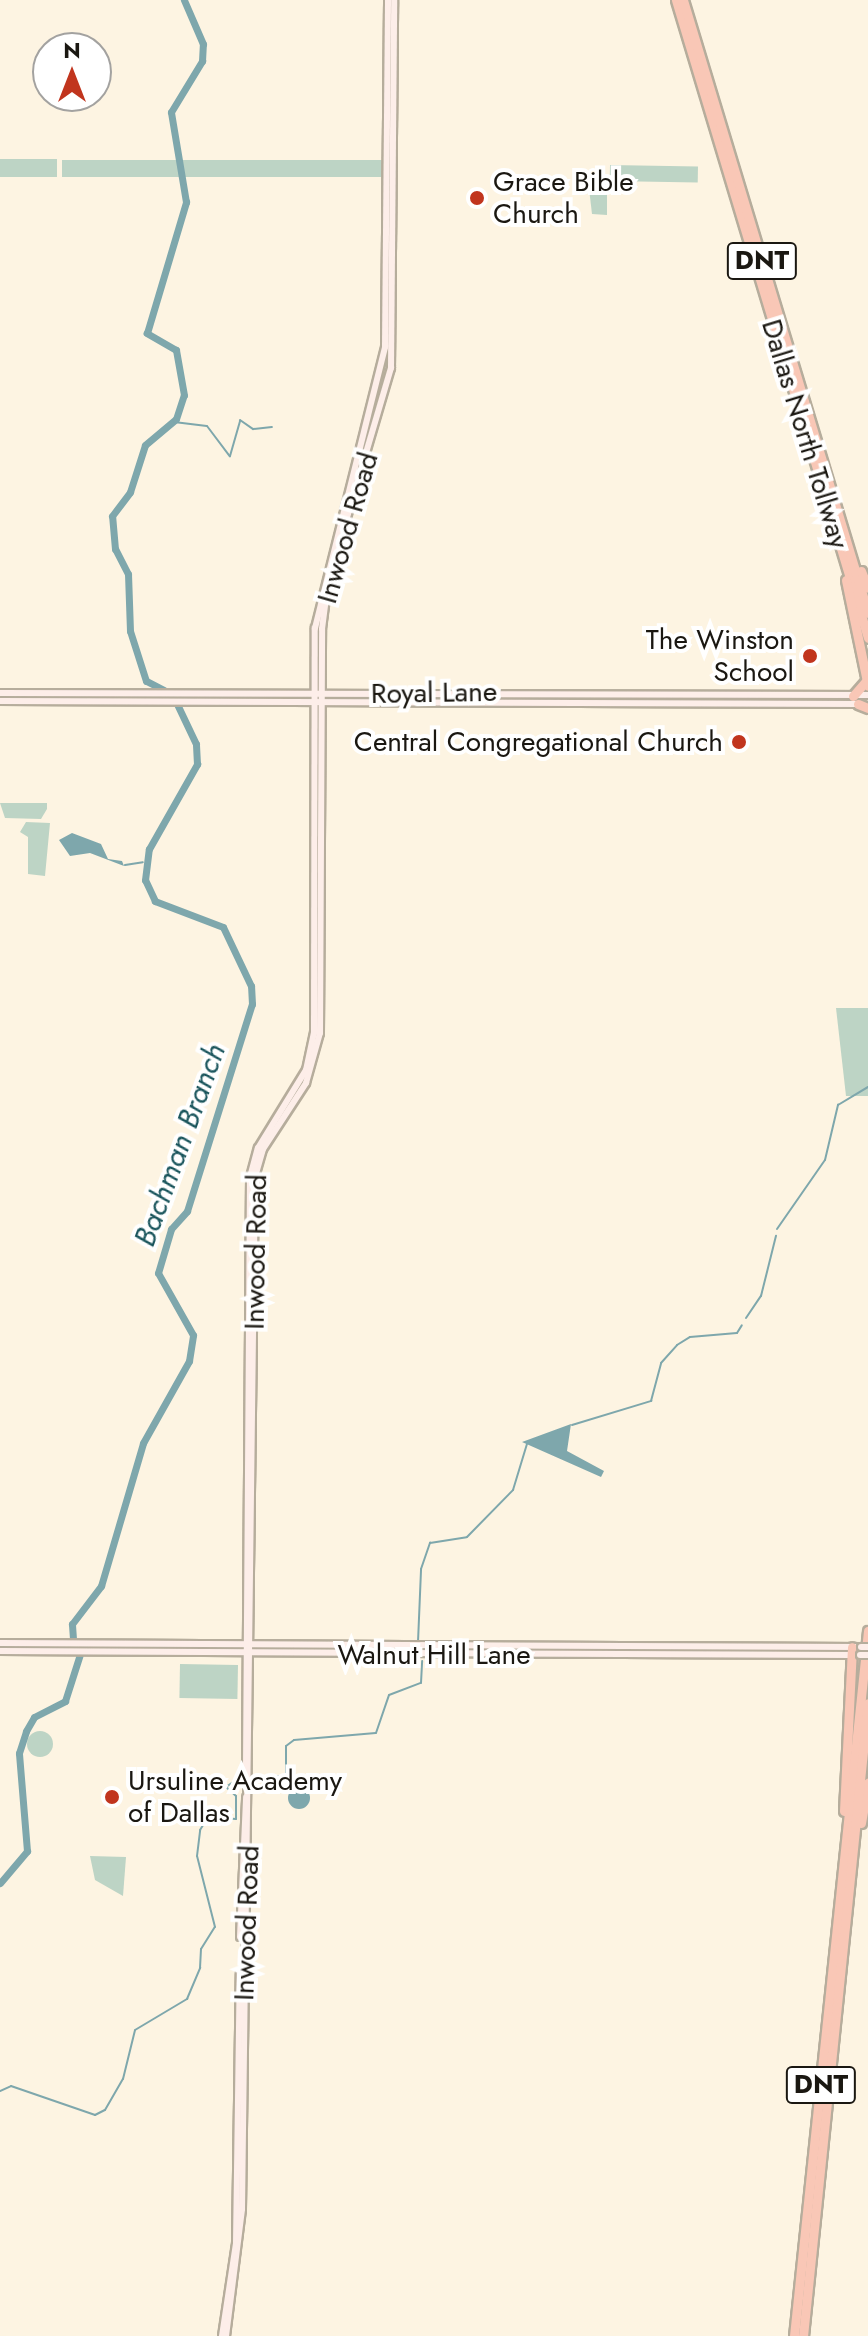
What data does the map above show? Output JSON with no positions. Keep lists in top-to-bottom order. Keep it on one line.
{"streets":{"highway":["DNT","Dallas North Tollway"],"main road":["Inwood Road","Royal Lane","Walnut Hill Lane"]},"crossings":[["Inwood Road","Royal Lane"],["Inwood Road","Walnut Hill Lane"]],"water":["Bachman Branch"],"places":["Grace Bible Church","The Winston School","Central Congregational Church","Ursuline Academy of Dallas"],"north":"top"}
